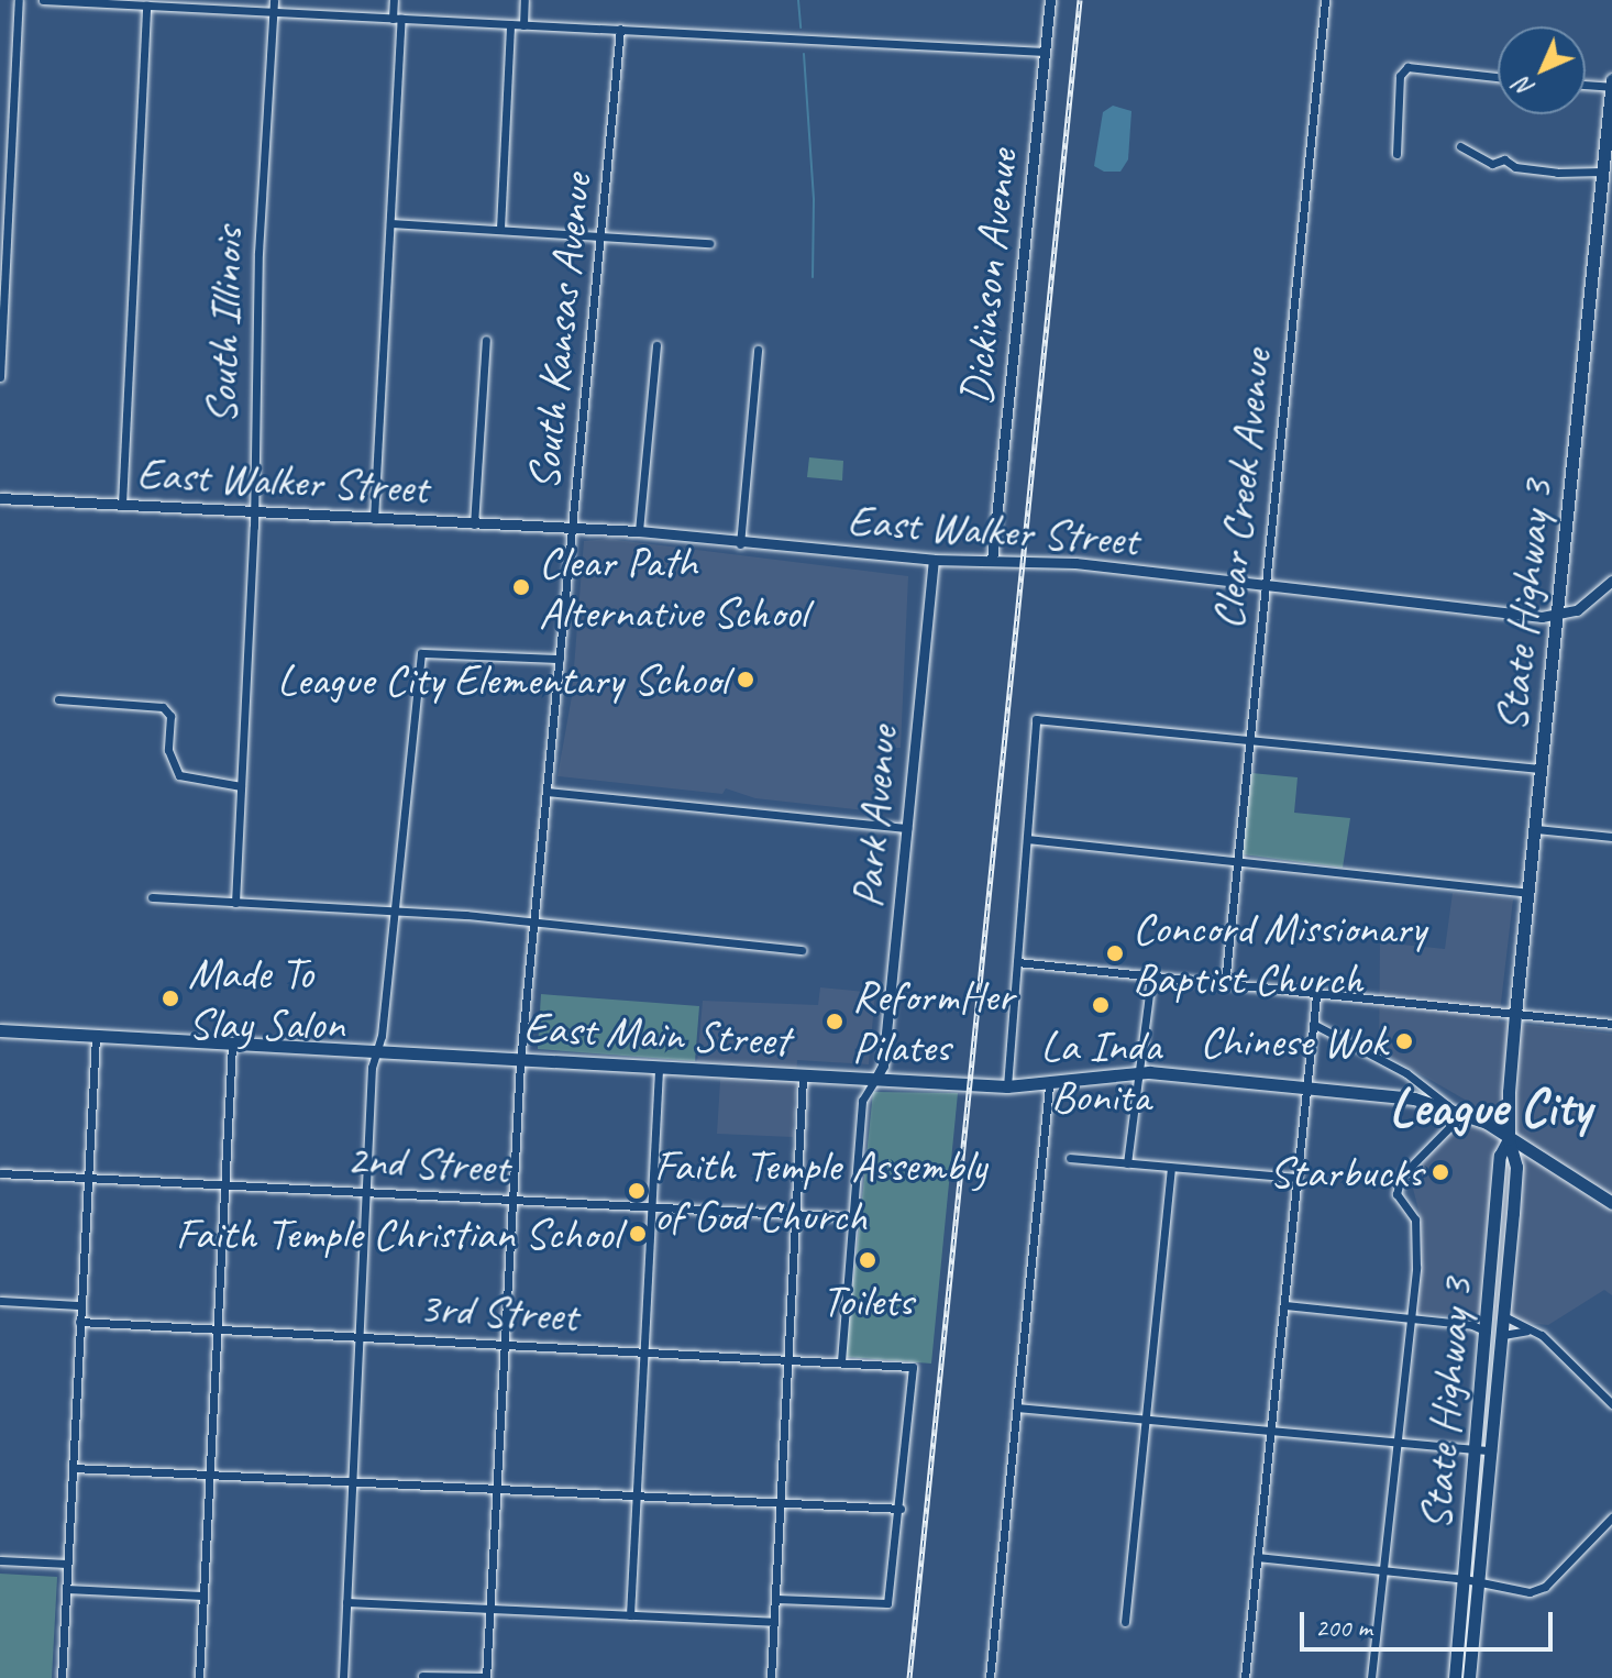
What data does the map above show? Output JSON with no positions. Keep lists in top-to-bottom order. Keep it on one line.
{"streets":{"main road":["State Highway 3","East Main Street"],"street":["Dickinson Avenue","South Illinois","South Kansas Avenue","East Walker Street","Clear Creek Avenue","Park Avenue","2nd Street","3rd Street"]},"crossings":[["Dickinson Avenue","East Walker Street"],["South Illinois","East Walker Street"],["South Kansas Avenue","East Walker Street"],["South Kansas Avenue","East Main Street"],["South Kansas Avenue","2nd Street"],["South Kansas Avenue","3rd Street"],["East Walker Street","Clear Creek Avenue"],["East Walker Street","State Highway 3"],["East Walker Street","Park Avenue"],["State Highway 3","East Main Street"],["Park Avenue","East Main Street"]],"districts":["League City"],"places":["Clear Path Alternative School","League City Elementary School","Concord Missionary Baptist Church","Made To Slay Salon","La Inda Bonita","ReformHer Pilates","Chinese Wok","Starbucks","Faith Temple Assembly of God Church","Faith Temple Christian School","Toilets"],"scale_bar":"200 m","north":"bottom left"}
